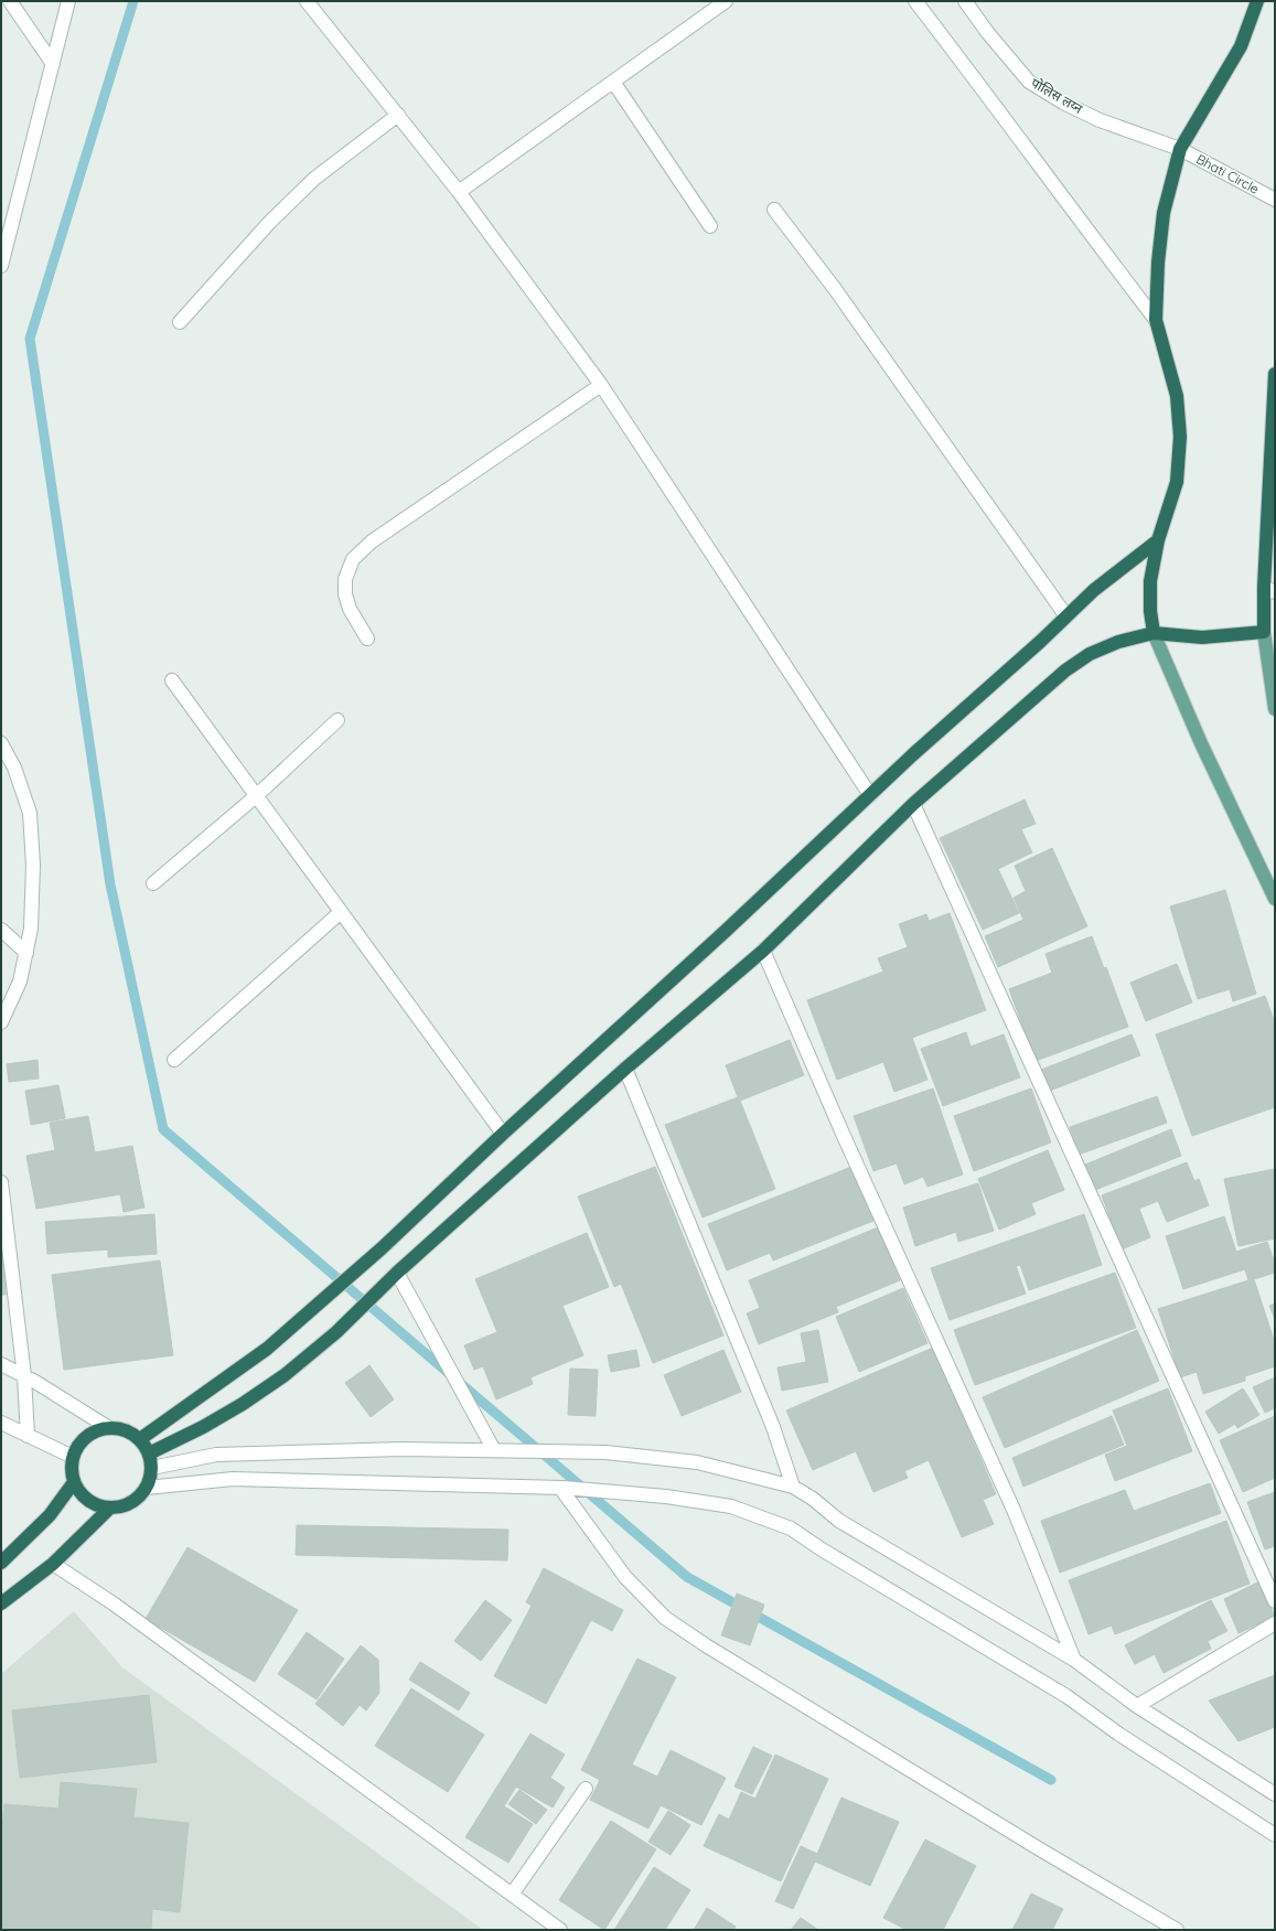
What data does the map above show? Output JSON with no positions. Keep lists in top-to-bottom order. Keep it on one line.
{"streets":{"street":["पोलिस लय्न","Bhati Circle"]},"crossings":[["पोलिस लय्न","Bhati Circle"]]}
